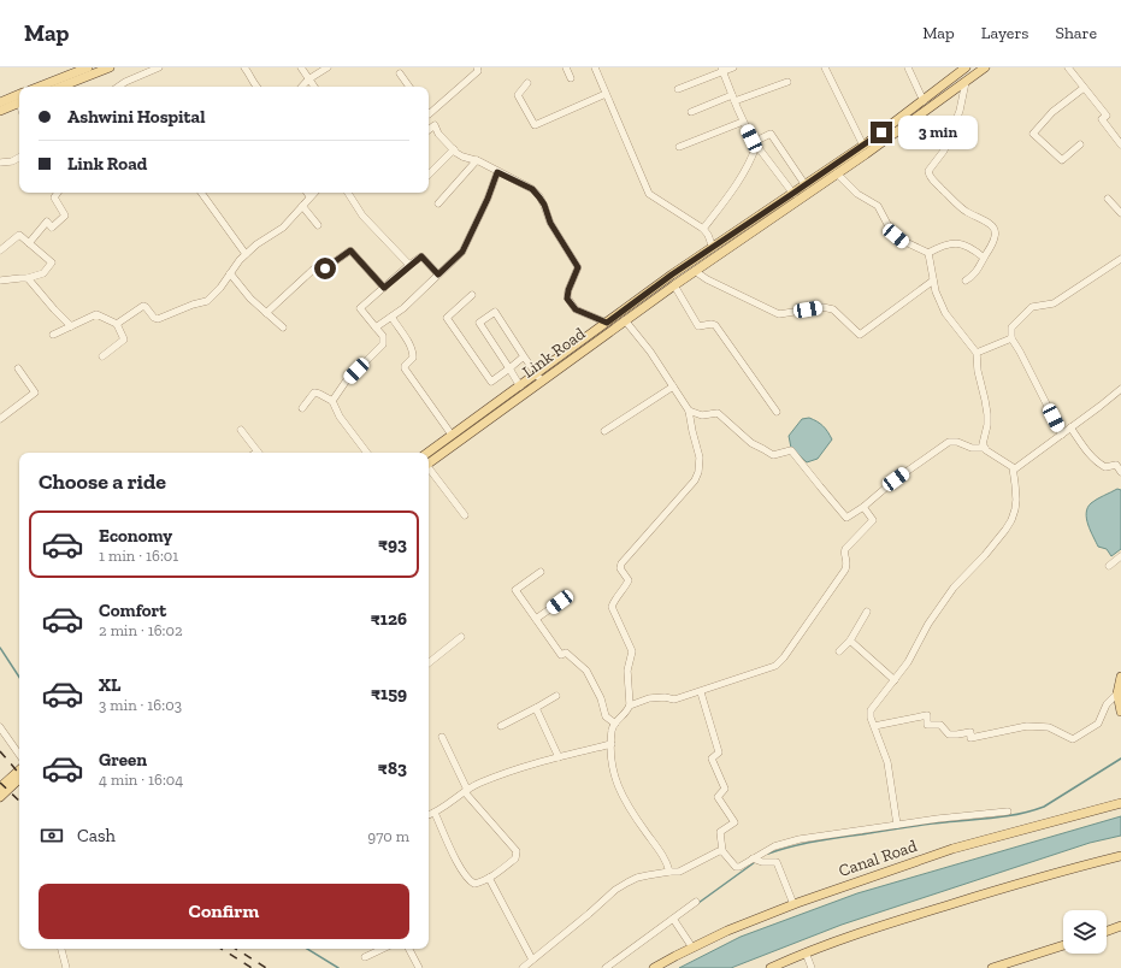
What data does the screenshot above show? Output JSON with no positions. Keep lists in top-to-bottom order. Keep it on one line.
{"streets":{"main road":["Link Road","Canal Road"]},"page":{"header":"Map","nav":["Map","Layers","Share"],"banner":["Ashwini Hospital","Link Road"],"bubble":"3 min","heading":"Choose a ride","list":[{"name":"Economy","note":"1 min · 16:01","value":"₹93"},{"name":"Comfort","note":"2 min · 16:02","value":"₹126"},{"name":"XL","note":"3 min · 16:03","value":"₹159"},{"name":"Green","note":"4 min · 16:04","value":"₹83"}],"pay":["Cash","970 m"],"buttons":"Confirm"}}
